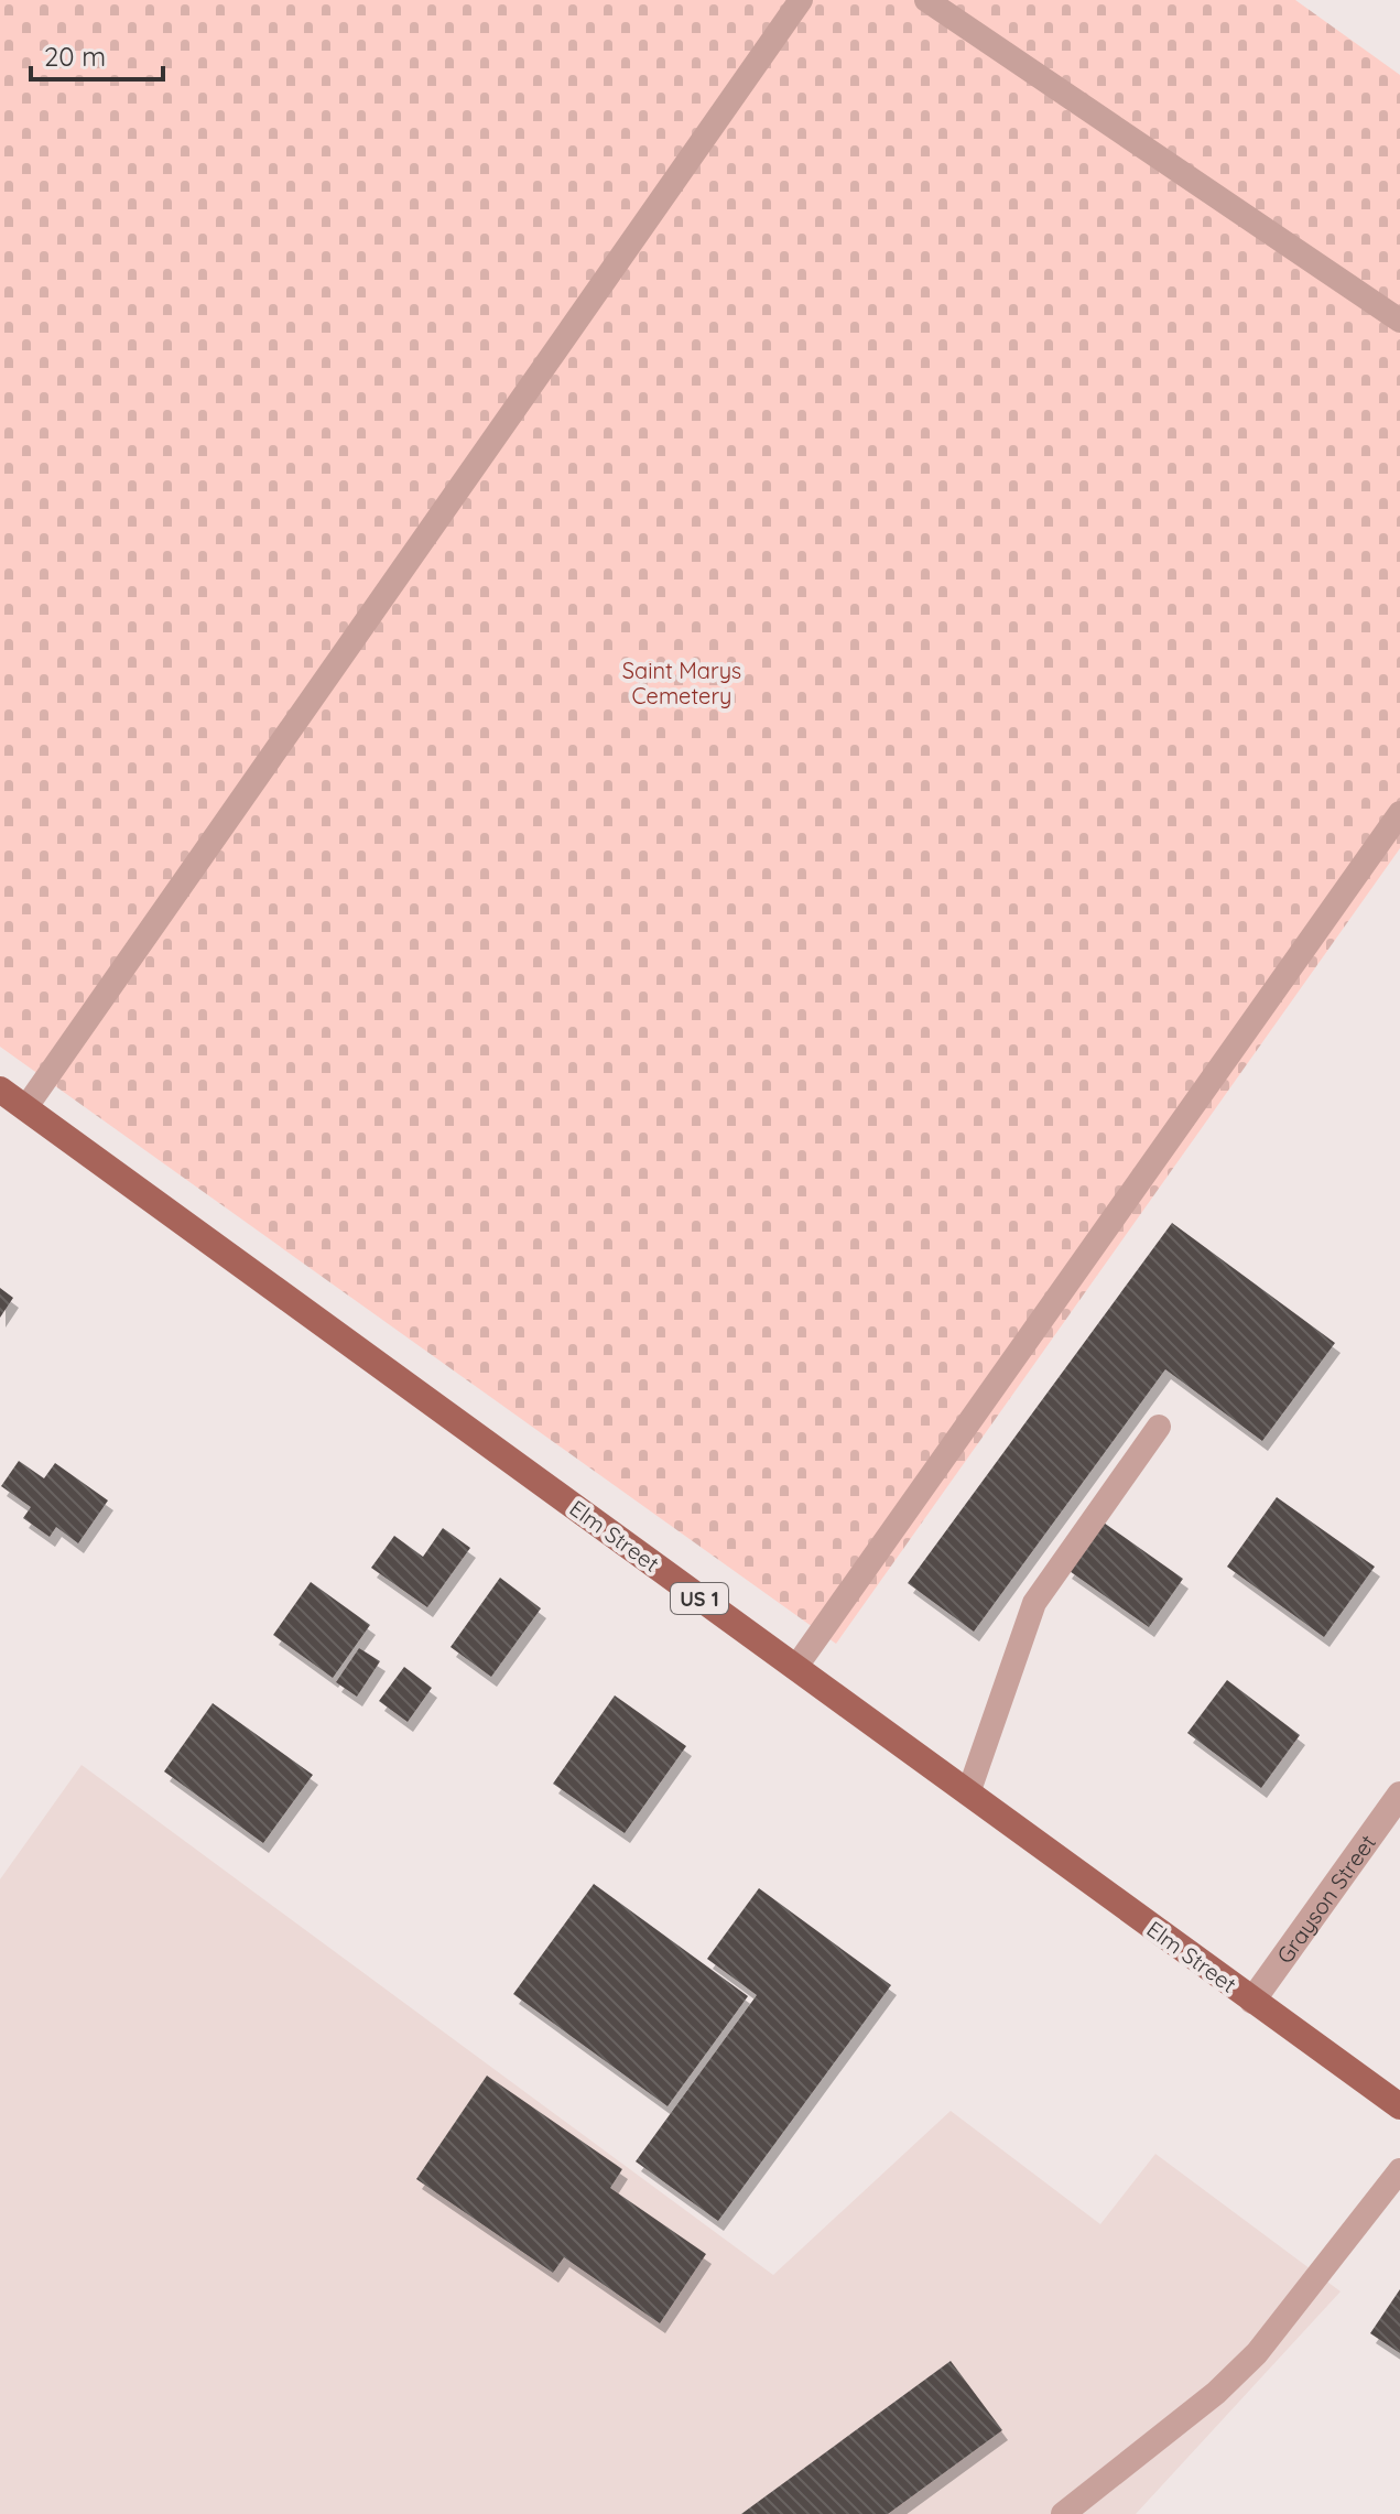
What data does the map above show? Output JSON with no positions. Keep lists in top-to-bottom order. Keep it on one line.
{"streets":{"main road":["Elm Street","US 1"],"street":["Grayson Street"]},"crossings":[["Elm Street","Grayson Street"]],"parks":["Saint Marys Cemetery"],"scale_bar":"20 m"}
